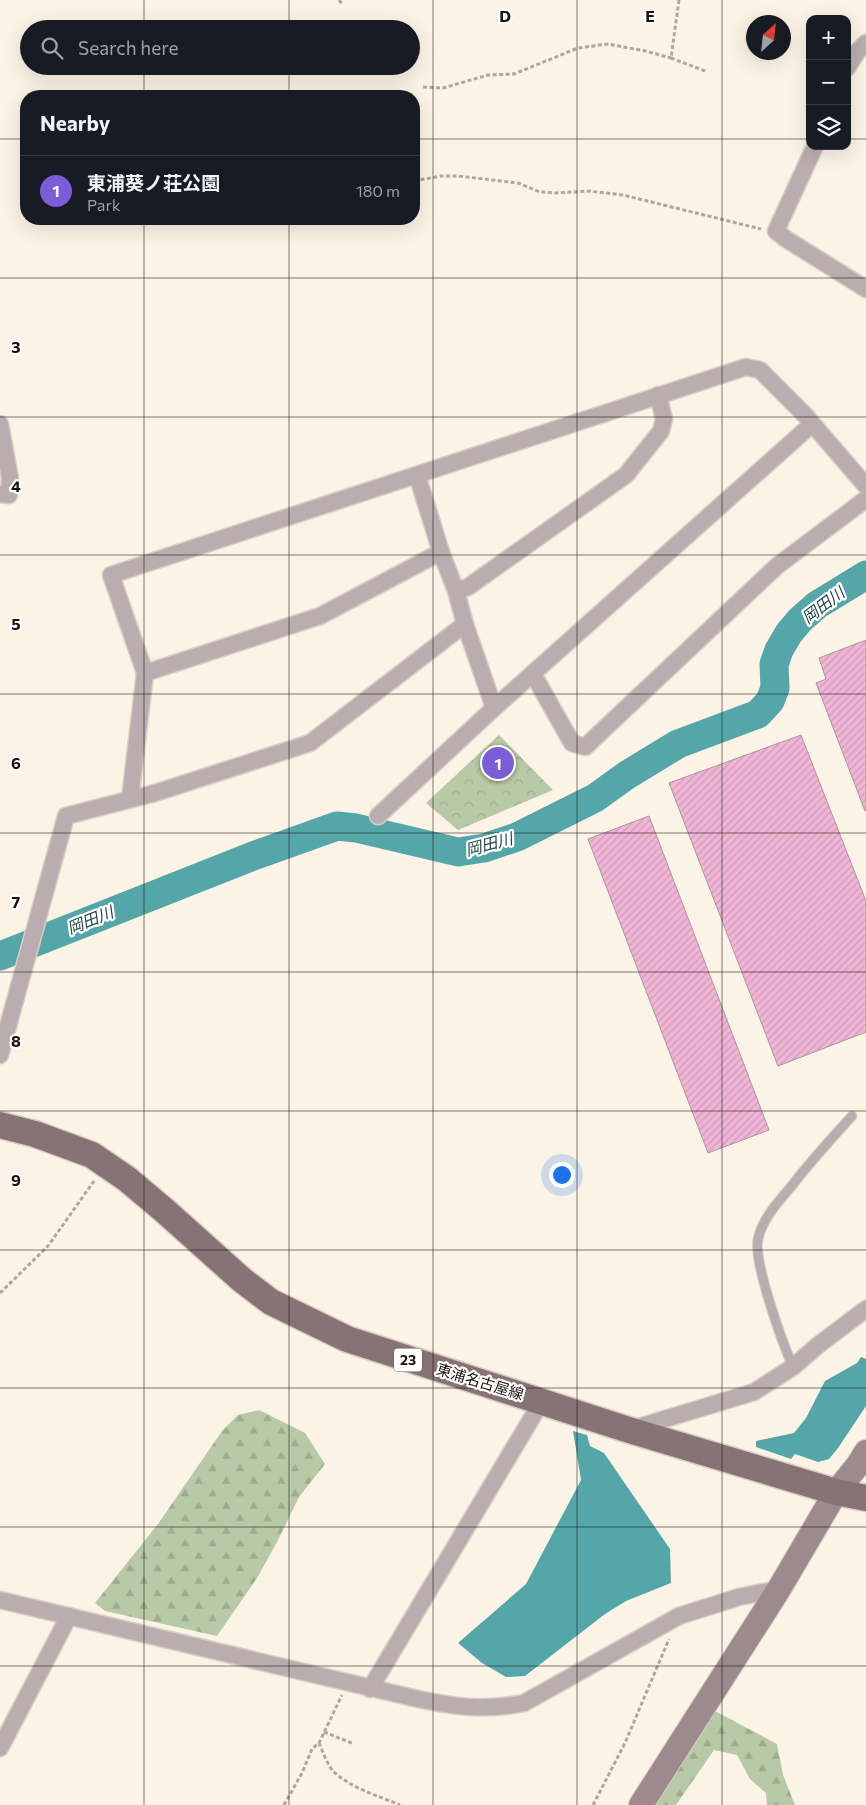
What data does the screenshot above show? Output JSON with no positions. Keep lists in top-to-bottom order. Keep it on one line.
{"streets":{"main road":["23","東浦名古屋線"]},"water":["岡田川"],"north":"top right","page":{"map_buttons":["+","−"],"search":"Search here","heading":"Nearby","list":[{"mark":"1","name":"東浦葵ノ荘公園","note":"Park","value":"180 m"}],"pins":"1"},"grid":{"columns":["D","E"],"rows":["3","4","5","6","7","8","9"]}}
